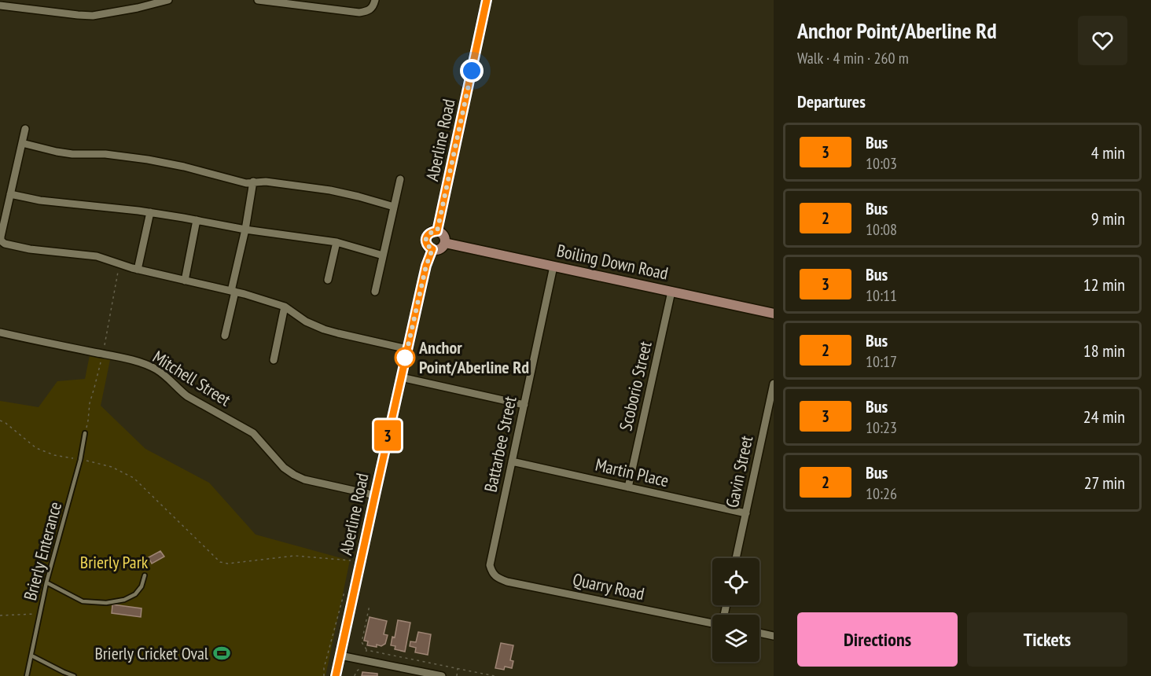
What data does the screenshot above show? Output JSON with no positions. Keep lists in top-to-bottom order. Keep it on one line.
{"streets":{"street":["Aberline Road","Boiling Down Road","Mitchell Street","Scoborio Street","Battarbee Street","Gavin Street","Martin Place","Quarry Road"],"lane":["Brierly Enterance"]},"crossings":[["Aberline Road","Boiling Down Road"],["Aberline Road","Mitchell Street"],["Boiling Down Road","Scoborio Street"],["Boiling Down Road","Battarbee Street"],["Scoborio Street","Martin Place"],["Battarbee Street","Martin Place"],["Battarbee Street","Quarry Road"],["Gavin Street","Martin Place"]],"parks":["Brierly Park"],"places":{"other":["Anchor Point/Aberline Rd"],"sports":["Brierly Cricket Oval"]},"lines":["bus line 3"],"page":{"on_map":"3","heading":[["Anchor Point/Aberline Rd","Walk · 4 min · 260 m"],"Departures"],"list":[{"mark":"3","name":"Bus","note":"10:03","value":"4 min"},{"mark":"2","name":"Bus","note":"10:08","value":"9 min"},{"mark":"3","name":"Bus","note":"10:11","value":"12 min"},{"mark":"2","name":"Bus","note":"10:17","value":"18 min"},{"mark":"3","name":"Bus","note":"10:23","value":"24 min"},{"mark":"2","name":"Bus","note":"10:26","value":"27 min"}],"buttons":["Directions","Tickets"]}}
